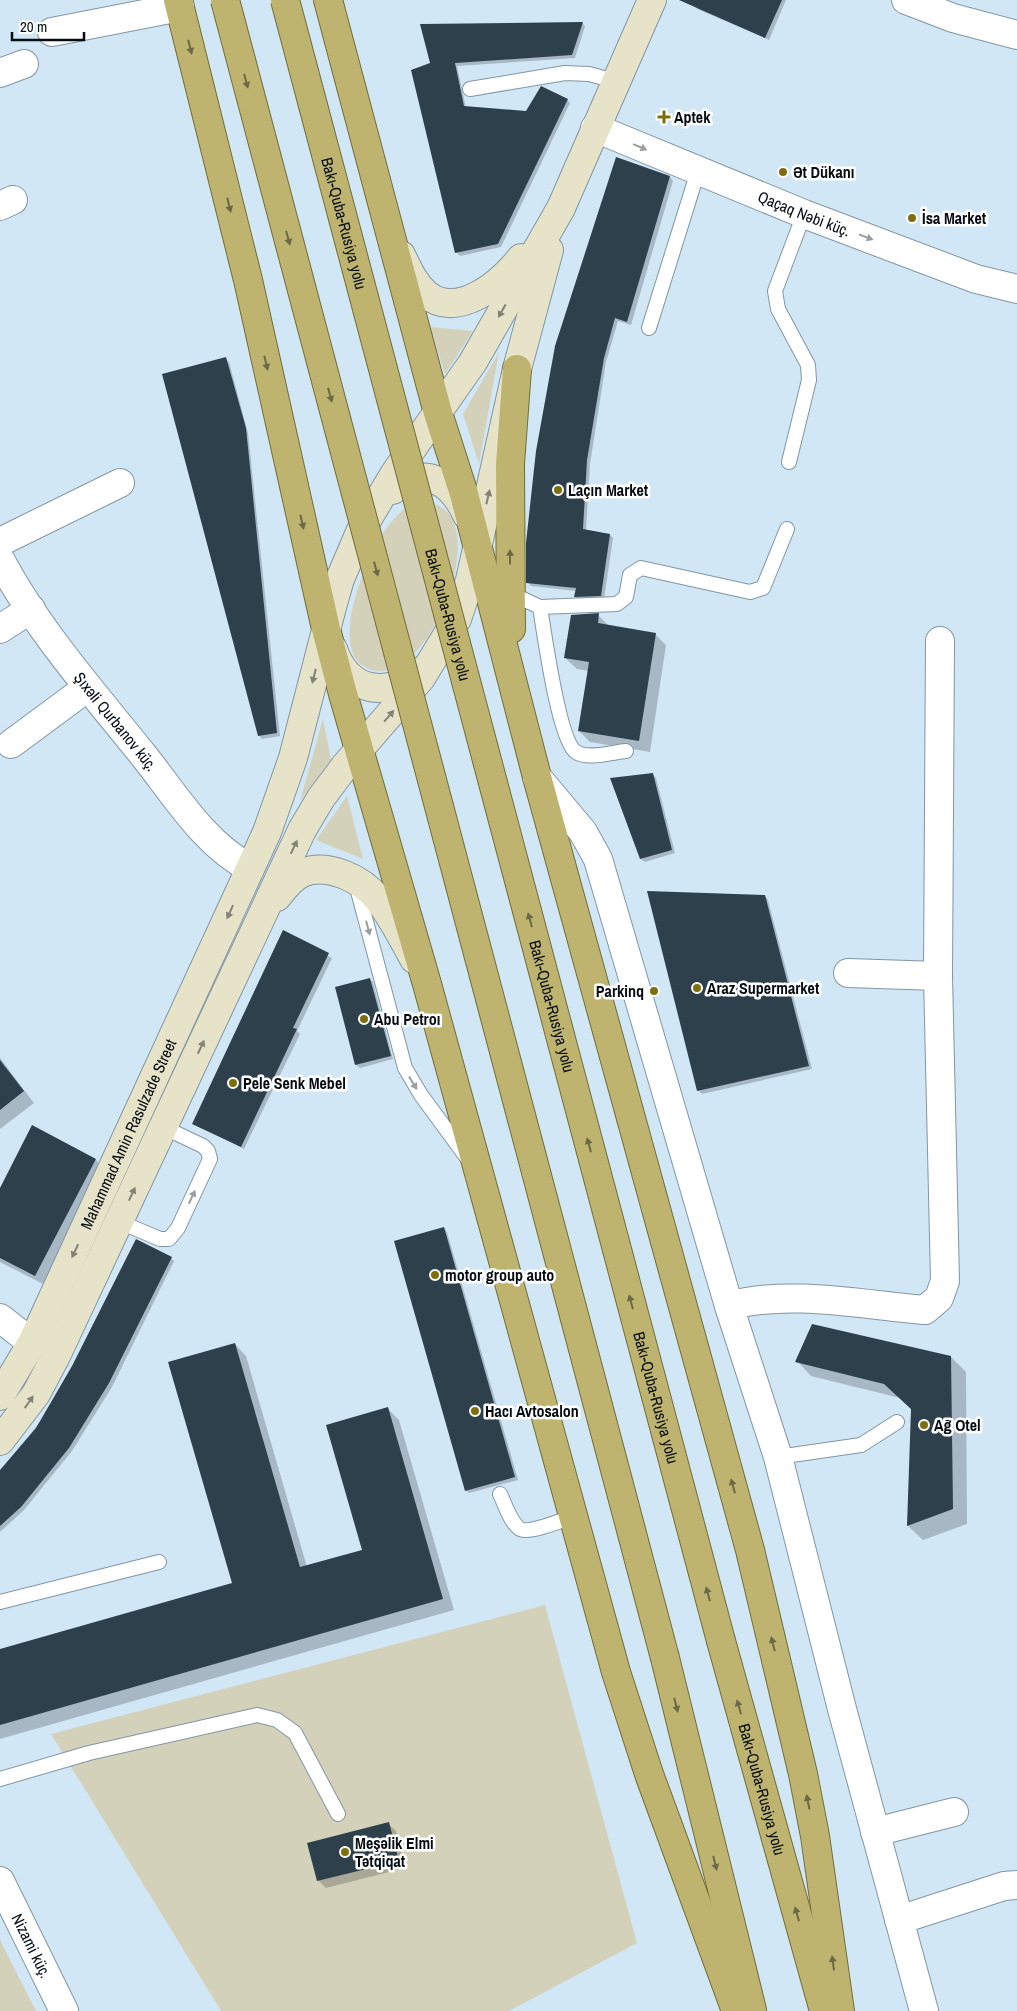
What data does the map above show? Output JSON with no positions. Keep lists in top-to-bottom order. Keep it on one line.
{"streets":{"highway":["Bakı-Quba-Rusiya yolu"],"main road":["Mahammad Amin Rasulzade Street"],"street":["Qaçaq Nəbi küç.","Şıxəli Qurbanov küç.","Nizami küç."]},"crossings":[["Şıxəli Qurbanov küç.","Mahammad Amin Rasulzade Street"]],"places":{"health":["Aptek"],"other":["Ət Dükanı","İsa Market","Laçın Market","Araz Supermarket","Parkinq","Abu Petroı","Pele Senk Mebel","motor group auto","Hacı Avtosalon","Ağ Otel","Meşəlik Elmi Tətqiqat"]},"scale_bar":"20 m"}
